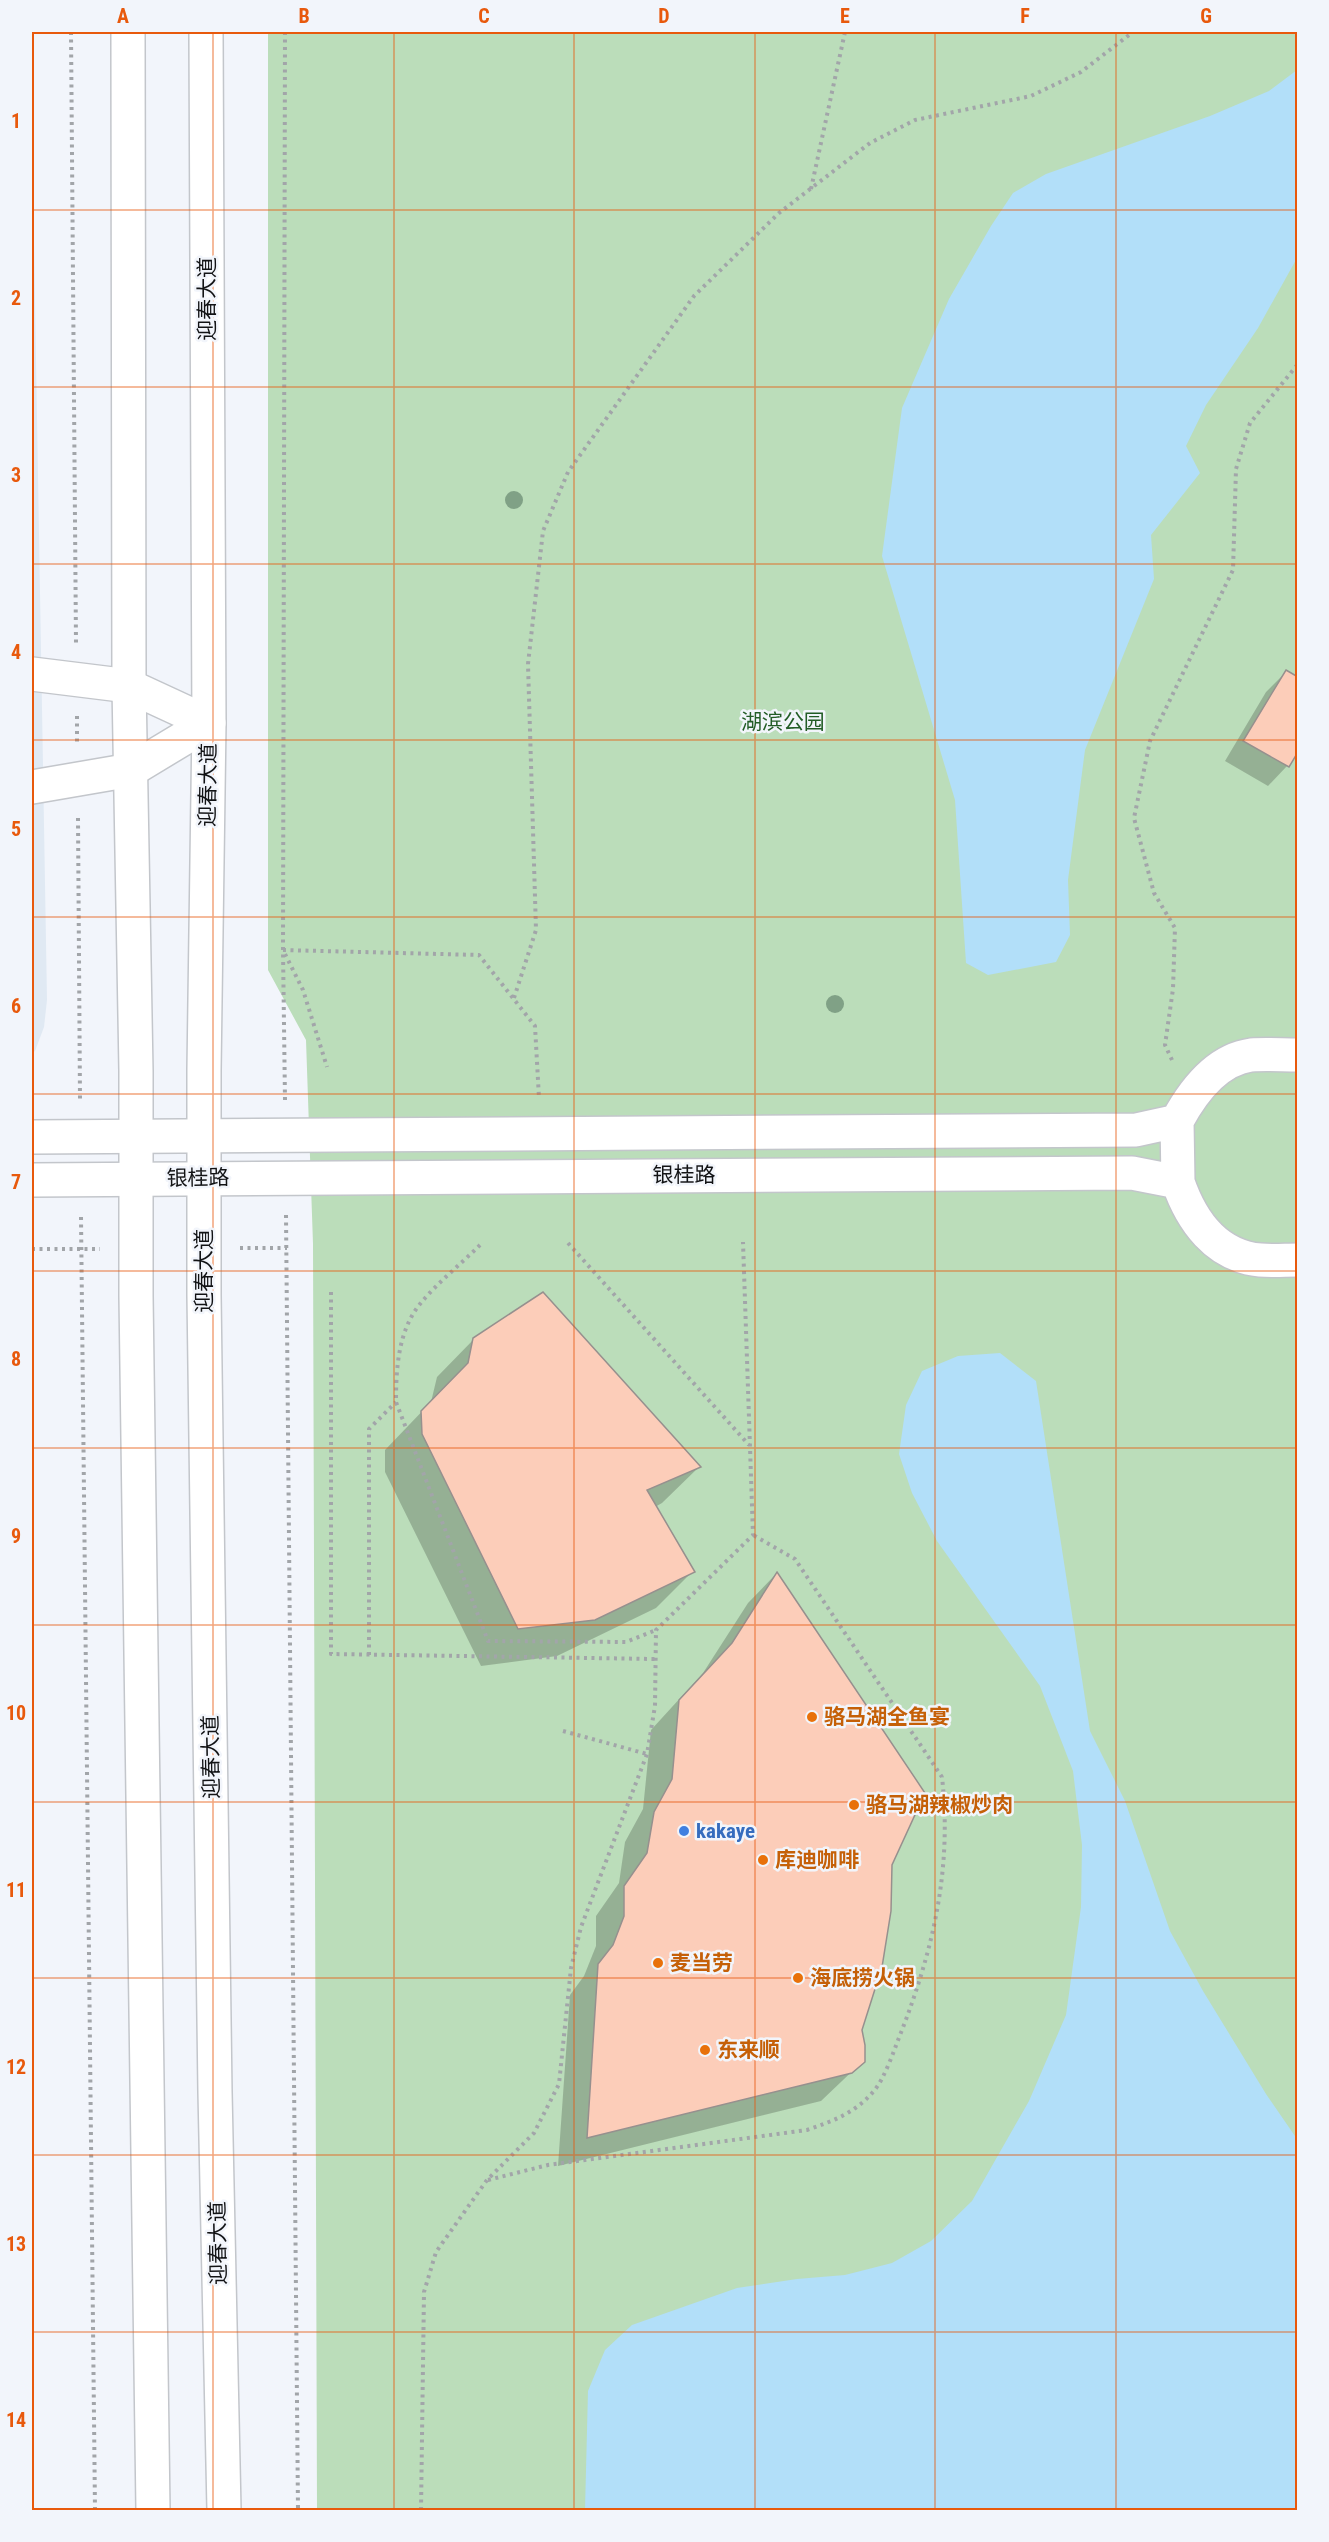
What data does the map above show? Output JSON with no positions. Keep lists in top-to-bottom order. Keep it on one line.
{"streets":{"main road":["迎春大道","银桂路"]},"crossings":[["迎春大道","银桂路"]],"parks":["湖滨公园"],"places":["骆马湖全鱼宴","骆马湖辣椒炒肉","kakaye","库迪咖啡","麦当劳","海底捞火锅","东来顺"],"grid":{"columns":["A","B","C","D","E","F","G"],"rows":["1","2","3","4","5","6","7","8","9","10","11","12","13","14"]}}
